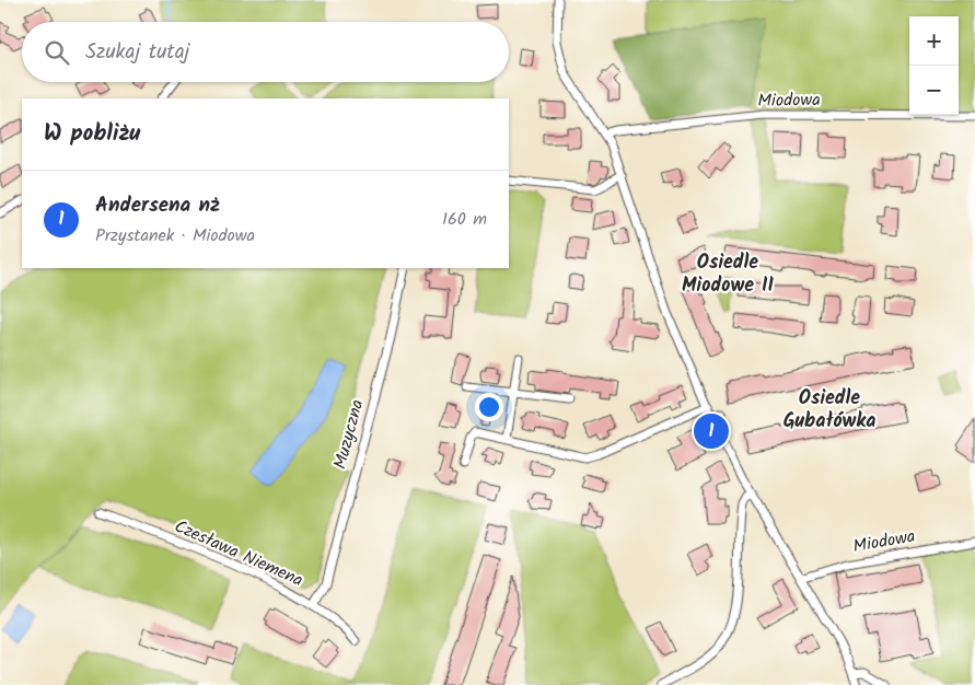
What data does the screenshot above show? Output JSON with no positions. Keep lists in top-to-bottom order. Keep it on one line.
{"streets":{"street":["Miodowa","Muzyczna","Czesława Niemena"]},"crossings":[["Muzyczna","Czesława Niemena"]],"districts":["Osiedle Miodowe II","Osiedle Gubałówka"],"page":{"map_buttons":["+","−"],"search":"Szukaj tutaj","heading":"W pobliżu","list":[{"mark":"1","name":"Andersena nż","note":"Przystanek · Miodowa","value":"160 m"}],"pins":"1"}}
